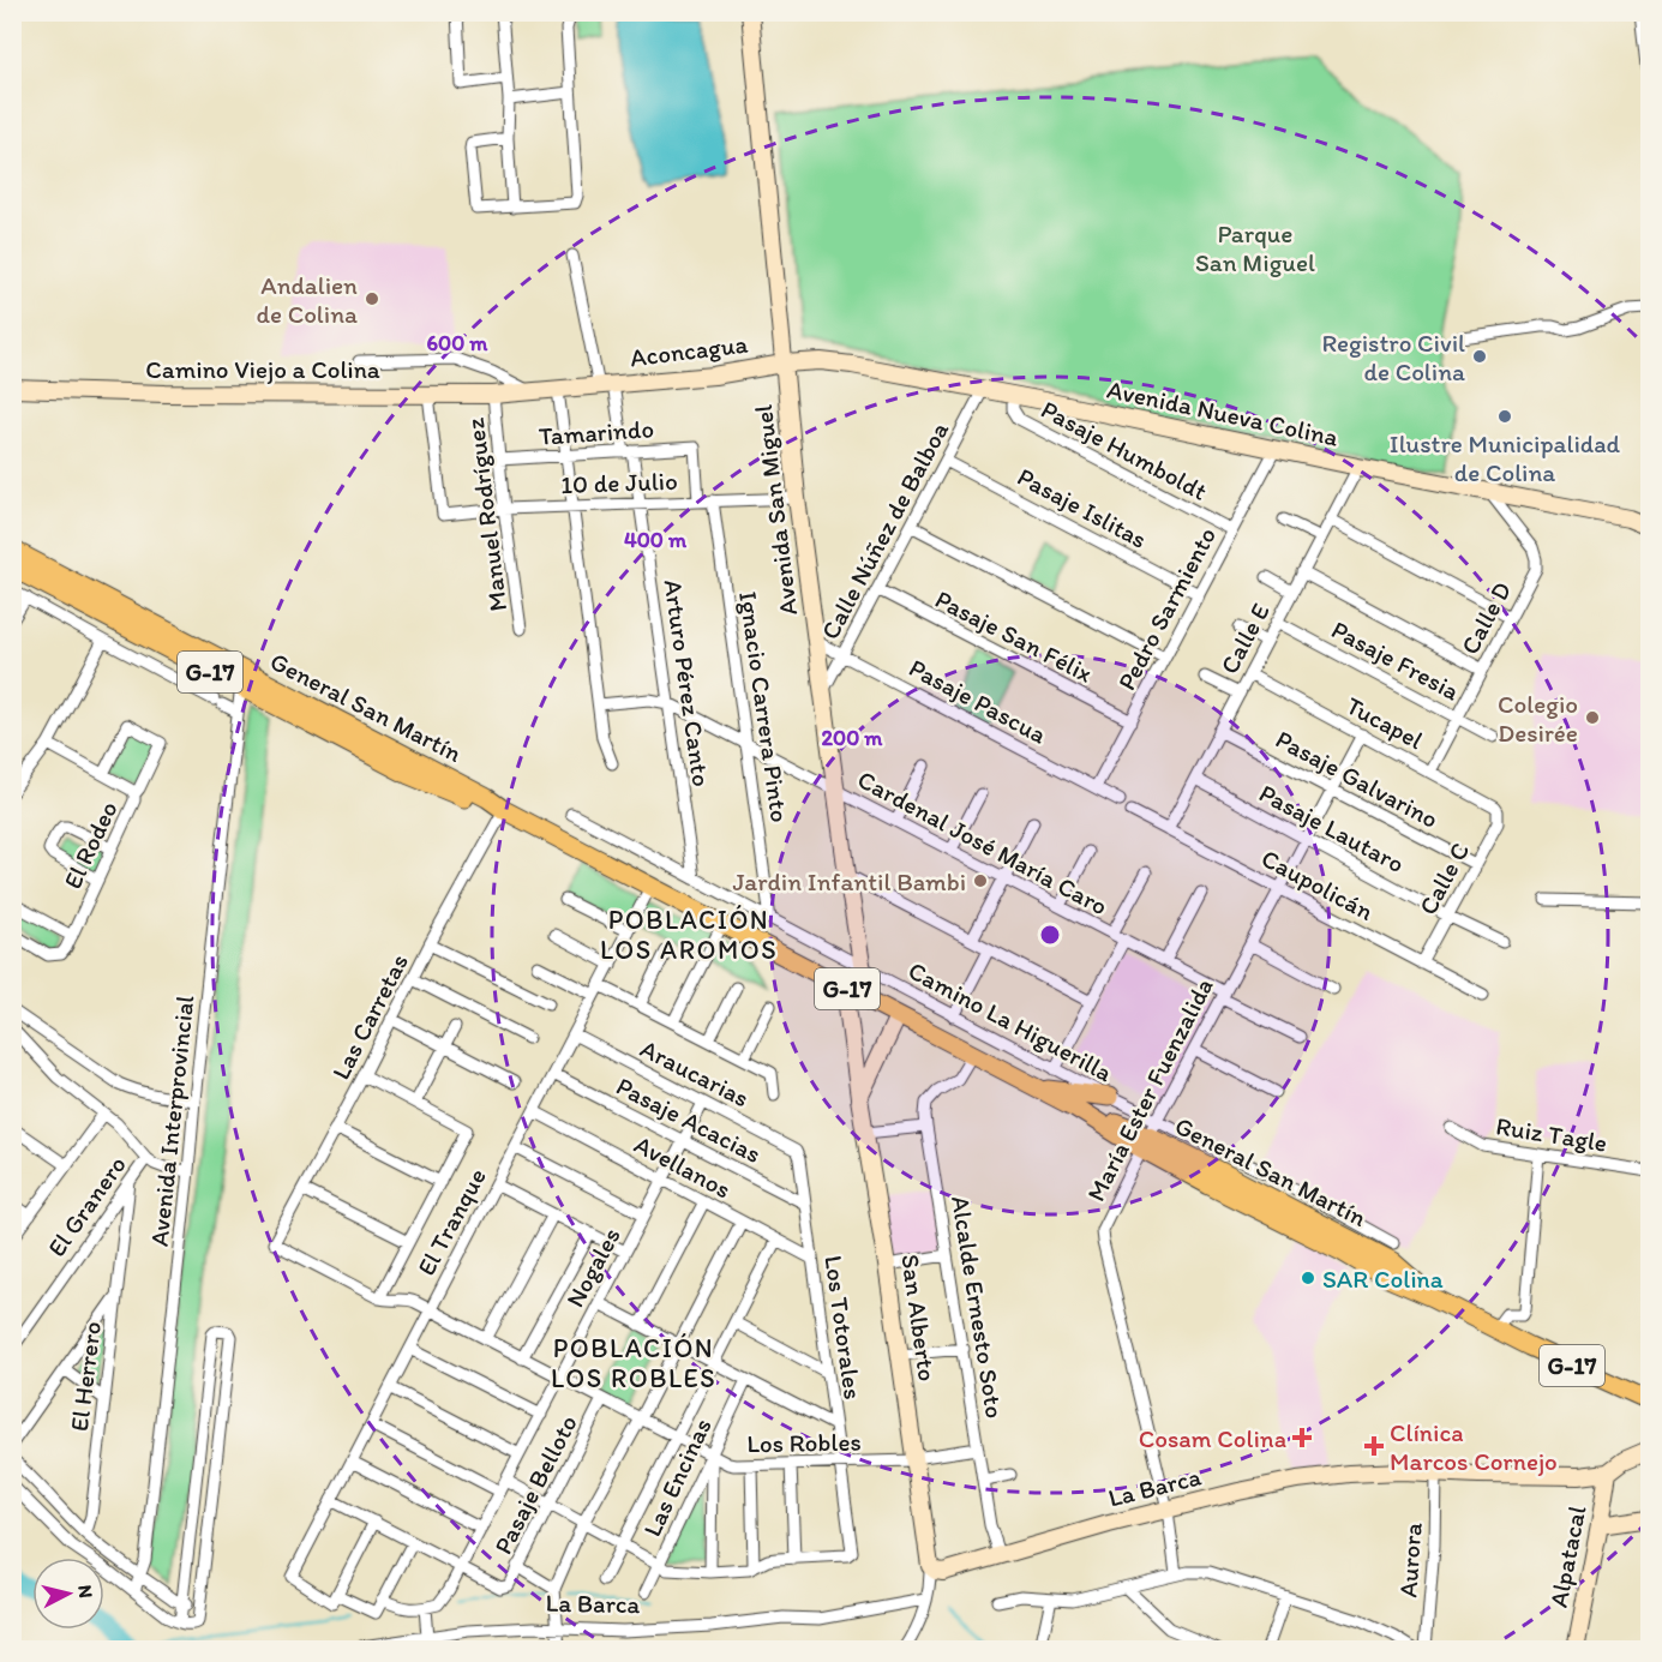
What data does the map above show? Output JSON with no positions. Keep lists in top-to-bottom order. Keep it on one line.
{"streets":{"main road":["G-17","General San Martín"],"street":["Aconcagua","Camino Viejo a Colina","Avenida Nueva Colina","Tamarindo","Pasaje Humboldt","10 de Julio","Pasaje Islitas","Avenida San Miguel","Manuel Rodríguez","Calle Núñez de Balboa","Pedro Sarmiento","Calle D","Pasaje San Félix","Calle E","Pasaje Fresia","Arturo Pérez Canto","Pasaje Pascua","Ignacio Carrera Pinto","Tucapel","Pasaje Galvarino","Pasaje Lautaro","Cardenal José María Caro","El Rodeo","Calle C","Caupolicán","Las Carretas","Camino La Higuerilla","Araucarias","María Ester Fuenzalida","Pasaje Acacias","Avenida Interprovincial","Ruiz Tagle","Avellanos","El Granero","El Tranque","Nogales","Alcalde Ernesto Soto","San Alberto","Los Totorales","El Herrero","Los Robles","Las Encinas","Pasaje Belloto","La Barca","Alpatacal","Aurora"]},"crossings":[["Aconcagua","Camino Viejo a Colina"],["Aconcagua","Avenida Nueva Colina"],["Aconcagua","Avenida San Miguel"],["Aconcagua","Arturo Pérez Canto"],["Camino Viejo a Colina","10 de Julio"],["Camino Viejo a Colina","Manuel Rodríguez"],["Camino Viejo a Colina","Arturo Pérez Canto"],["Avenida Nueva Colina","Pasaje Humboldt"],["Avenida Nueva Colina","Avenida San Miguel"],["Avenida Nueva Colina","Calle Núñez de Balboa"],["Avenida Nueva Colina","Pedro Sarmiento"],["Avenida Nueva Colina","Calle D"],["Avenida Nueva Colina","Calle E"],["Tamarindo","10 de Julio"],["Tamarindo","Manuel Rodríguez"],["Tamarindo","Arturo Pérez Canto"],["Pasaje Humboldt","Pedro Sarmiento"],["10 de Julio","Avenida San Miguel"],["10 de Julio","Manuel Rodríguez"],["10 de Julio","Arturo Pérez Canto"],["10 de Julio","Ignacio Carrera Pinto"],["Pasaje Islitas","Calle Núñez de Balboa"],["Pasaje Islitas","Pedro Sarmiento"],["Avenida San Miguel","Calle Núñez de Balboa"],["Avenida San Miguel","Pasaje Pascua"],["Avenida San Miguel","General San Martín"],["Avenida San Miguel","Cardenal José María Caro"],["Avenida San Miguel","Camino La Higuerilla"],["Calle Núñez de Balboa","Pasaje San Félix"],["Calle Núñez de Balboa","Pasaje Pascua"],["Pedro Sarmiento","Pasaje San Félix"],["Pedro Sarmiento","Pasaje Pascua"],["Calle D","Pasaje Fresia"],["Calle D","Tucapel"],["Calle E","Pasaje Fresia"],["Calle E","Tucapel"],["Calle E","Pasaje Galvarino"],["Calle E","Pasaje Lautaro"],["Calle E","Caupolicán"],["Arturo Pérez Canto","Cardenal José María Caro"],["Arturo Pérez Canto","Camino La Higuerilla"],["General San Martín","Las Carretas"],["General San Martín","Camino La Higuerilla"],["General San Martín","María Ester Fuenzalida"],["General San Martín","Avenida Interprovincial"],["General San Martín","El Tranque"],["General San Martín","San Alberto"],["Ignacio Carrera Pinto","Cardenal José María Caro"],["Ignacio Carrera Pinto","Camino La Higuerilla"],["Tucapel","Calle C"],["Tucapel","María Ester Fuenzalida"],["Pasaje Galvarino","Calle C"],["Pasaje Galvarino","María Ester Fuenzalida"],["Pasaje Lautaro","Calle C"],["Pasaje Lautaro","María Ester Fuenzalida"],["Cardenal José María Caro","María Ester Fuenzalida"],["Calle C","Caupolicán"],["Caupolicán","María Ester Fuenzalida"],["Las Carretas","Los Robles"],["Camino La Higuerilla","María Ester Fuenzalida"],["Araucarias","El Tranque"],["Araucarias","Nogales"],["Araucarias","Los Totorales"],["María Ester Fuenzalida","La Barca"],["Pasaje Acacias","El Tranque"],["Pasaje Acacias","Nogales"],["Pasaje Acacias","Los Totorales"],["Avellanos","El Tranque"],["Avellanos","Nogales"],["Avellanos","Los Totorales"],["El Granero","El Herrero"],["El Tranque","Los Robles"],["Nogales","Los Robles"],["Nogales","Pasaje Belloto"],["Alcalde Ernesto Soto","Los Robles"],["Alcalde Ernesto Soto","La Barca"],["San Alberto","Los Robles"],["San Alberto","La Barca"],["Los Totorales","Los Robles"],["Los Robles","Las Encinas"],["Los Robles","Pasaje Belloto"],["La Barca","Alpatacal"],["La Barca","Aurora"]],"districts":["POBLACIÓN LOS AROMOS","POBLACIÓN LOS ROBLES"],"parks":["Parque San Miguel"],"places":{"other":["Andalien de Colina","Registro Civil de Colina","Ilustre Municipalidad de Colina","Colegio Desirée","Jardin Infantil Bambi","SAR Colina"],"health":["Cosam Colina","Clínica Marcos Cornejo"]},"north":"right","rings":["600 m","400 m","200 m"]}
